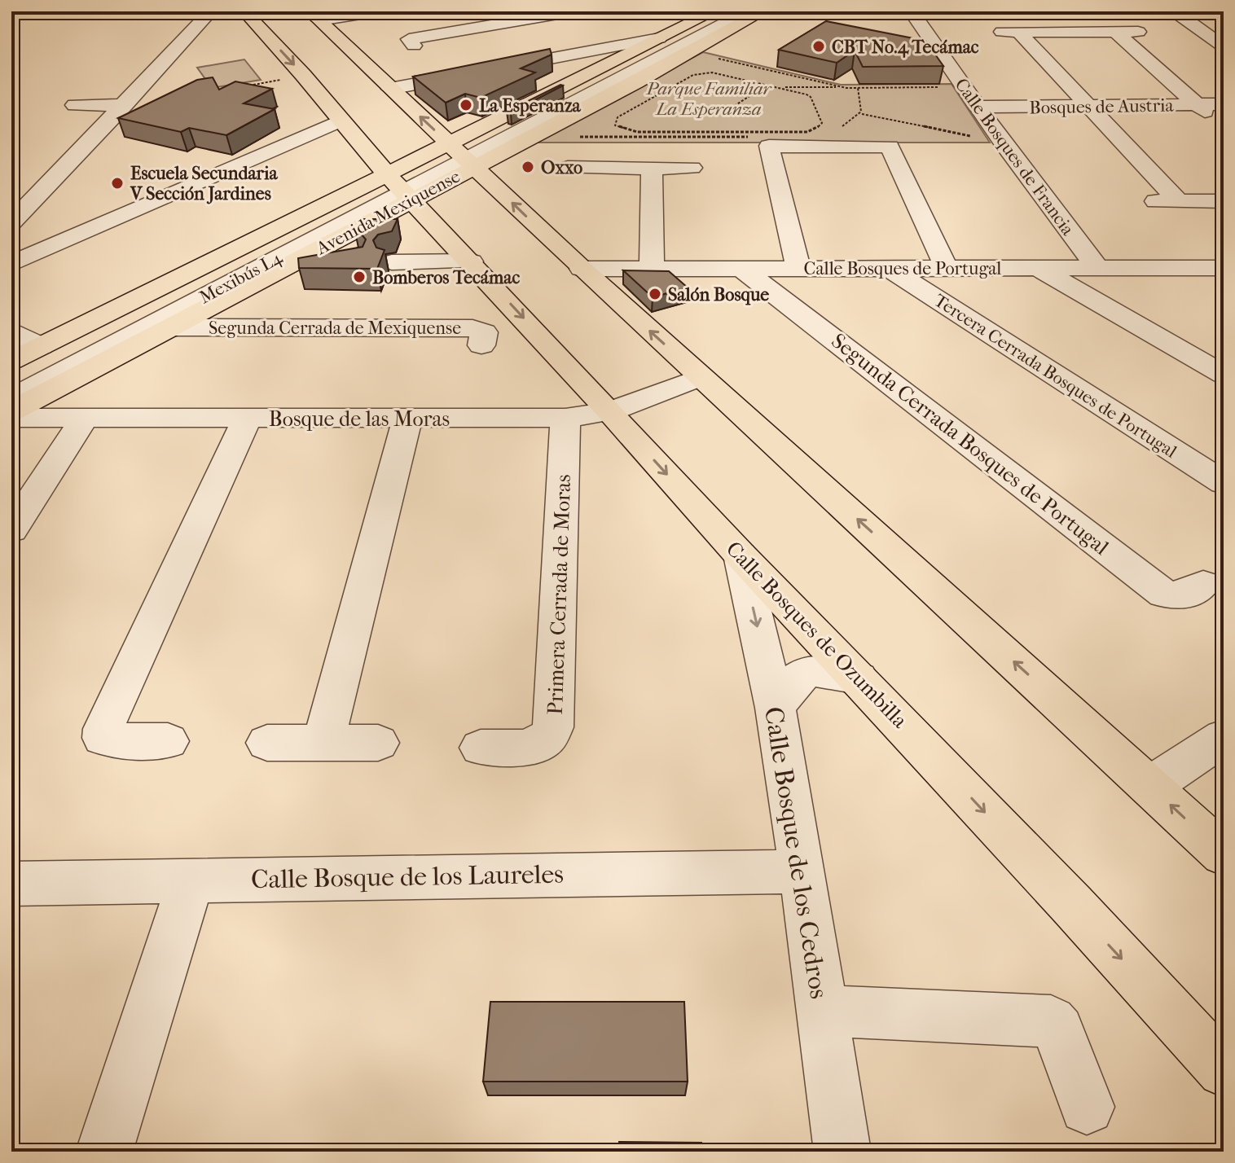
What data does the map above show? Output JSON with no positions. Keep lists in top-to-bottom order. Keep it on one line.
{"streets":{"main road":["Avenida Mexiquense","Calle Bosques de Ozumbilla"],"street":["Bosques de Austria","Calle Bosques de Francia","Calle Bosques de Portugal","Mexibús L4","Segunda Cerrada de Mexiquense","Tercera Cerrada Bosques de Portugal","Bosque de las Moras","Segunda Cerrada Bosques de Portugal","Primera Cerrada de Moras","Calle Bosque de los Cedros","Calle Bosque de los Laureles"]},"crossings":[["Bosques de Austria","Calle Bosques de Francia"],["Calle Bosques de Francia","Calle Bosques de Portugal"],["Avenida Mexiquense","Mexibús L4"],["Avenida Mexiquense","Segunda Cerrada de Mexiquense"],["Avenida Mexiquense","Calle Bosques de Ozumbilla"],["Calle Bosques de Portugal","Tercera Cerrada Bosques de Portugal"],["Calle Bosques de Portugal","Segunda Cerrada Bosques de Portugal"],["Mexibús L4","Calle Bosques de Ozumbilla"],["Bosque de las Moras","Primera Cerrada de Moras"],["Bosque de las Moras","Calle Bosques de Ozumbilla"],["Calle Bosques de Ozumbilla","Calle Bosque de los Cedros"],["Calle Bosque de los Cedros","Calle Bosque de los Laureles"]],"parks":["Parque Familiar La Esperanza"],"places":["CBT No.4 Tecámac","La Esperanza","Oxxo","Escuela Secundaria V Sección Jardines","Bomberos Tecámac","Salón Bosque"]}
